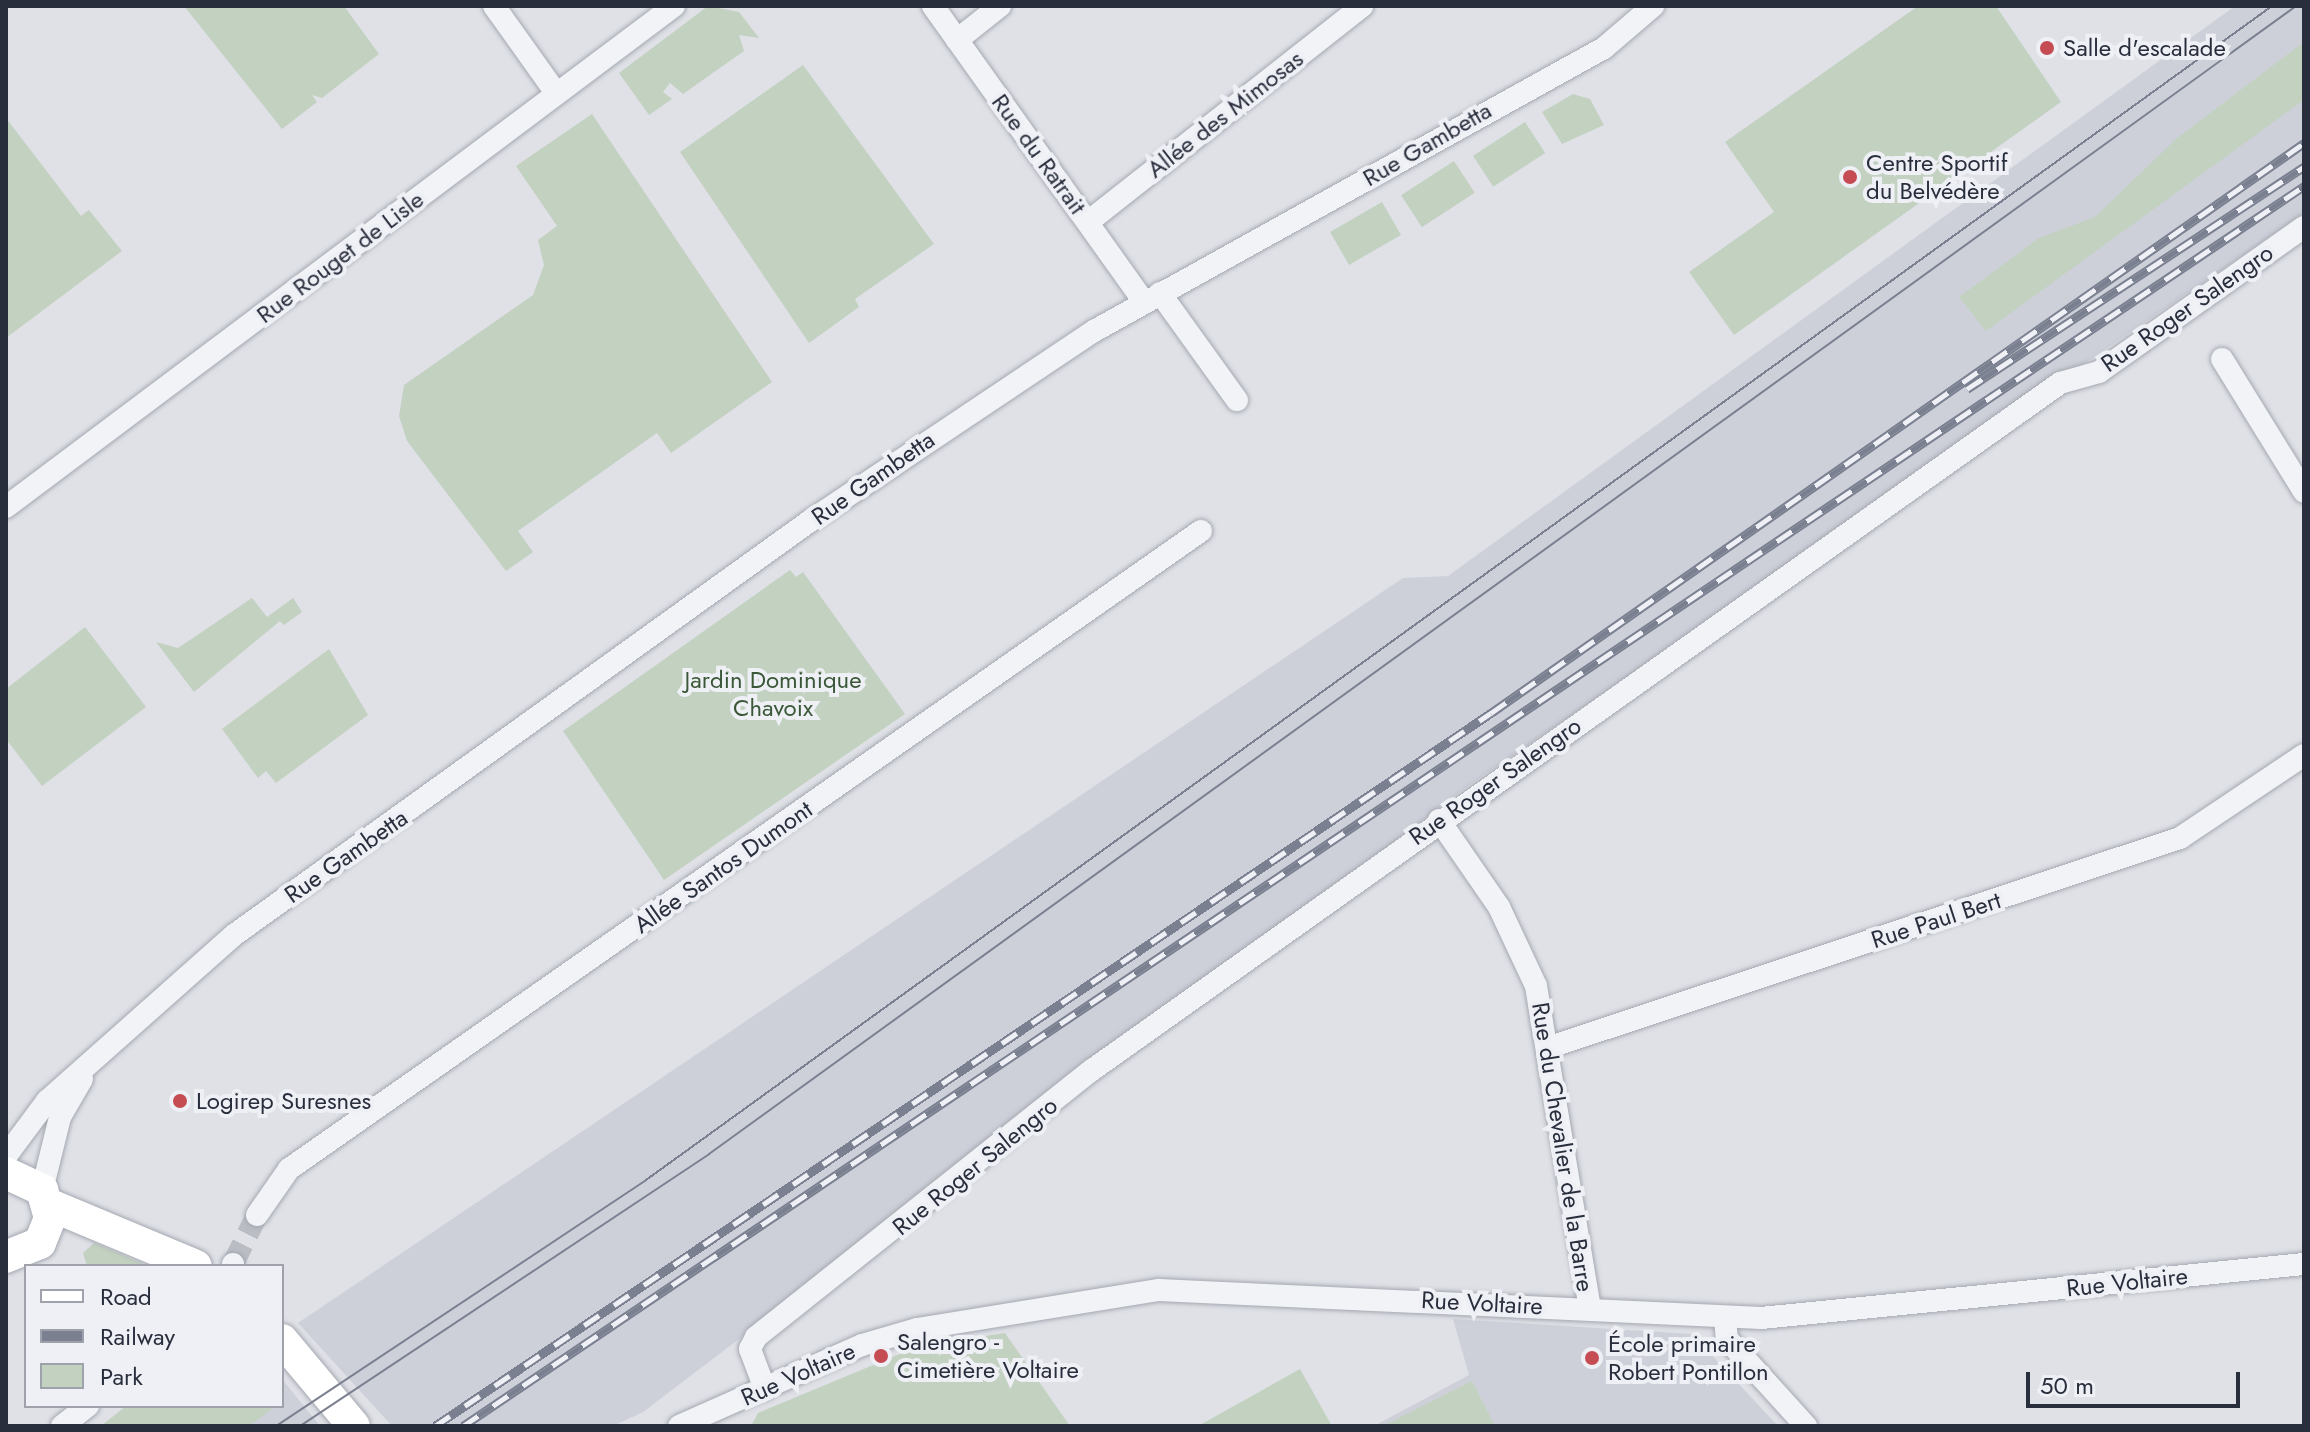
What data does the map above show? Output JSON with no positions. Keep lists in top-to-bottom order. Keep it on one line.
{"streets":{"street":["Allée des Mimosas","Rue Gambetta","Rue du Ratrait","Rue Rouget de Lisle","Rue Roger Salengro","Allée Santos Dumont","Rue Paul Bert","Rue du Chevalier de la Barre","Rue Voltaire"]},"crossings":[["Allée des Mimosas","Rue du Ratrait"],["Rue Gambetta","Rue du Ratrait"],["Rue Roger Salengro","Rue du Chevalier de la Barre"],["Rue Roger Salengro","Rue Voltaire"],["Rue Paul Bert","Rue du Chevalier de la Barre"],["Rue du Chevalier de la Barre","Rue Voltaire"]],"parks":["Jardin Dominique Chavoix"],"places":["Salle d'escalade","Centre Sportif du Belvédère","Logirep Suresnes","Salengro - Cimetière Voltaire","École primaire Robert Pontillon"],"legend":["Road","Railway","Park"],"scale_bar":"50 m"}
